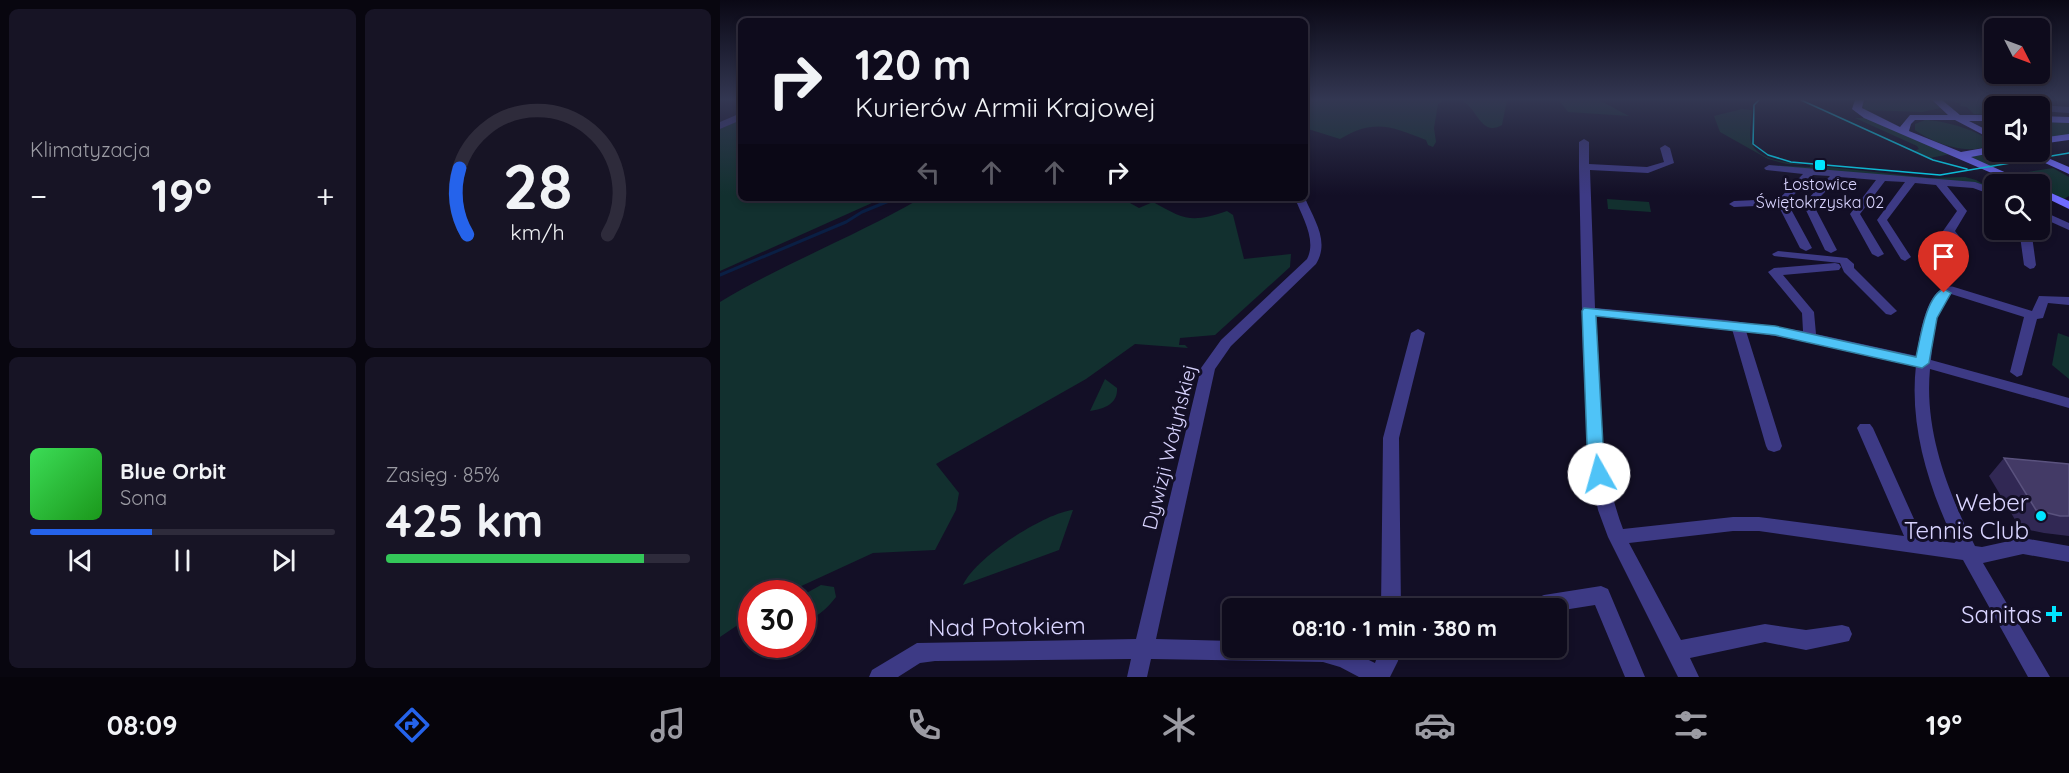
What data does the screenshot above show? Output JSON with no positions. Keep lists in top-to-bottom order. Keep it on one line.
{"streets":{"street":["Dywizji Wołyńskiej","Nad Potokiem"]},"crossings":[["Dywizji Wołyńskiej","Nad Potokiem"]],"places":{"transit":["Łostowice Świętokrzyska 02"],"other":["Weber Tennis Club"],"health":["Sanitas"]},"north":"bottom right","page":{"tile":["Klimatyzacja",["Zasięg · 85%","425 km"]],"turn":["120 m","Kurierów Armii Krajowej"],"heat":["−","19°","+"],"song":["Blue Orbit","Sona"],"limit":"30","trip":"08:10 · 1 min · 380 m","tabs":["08:09","19°"],"gauge":["28","km/h"]}}
